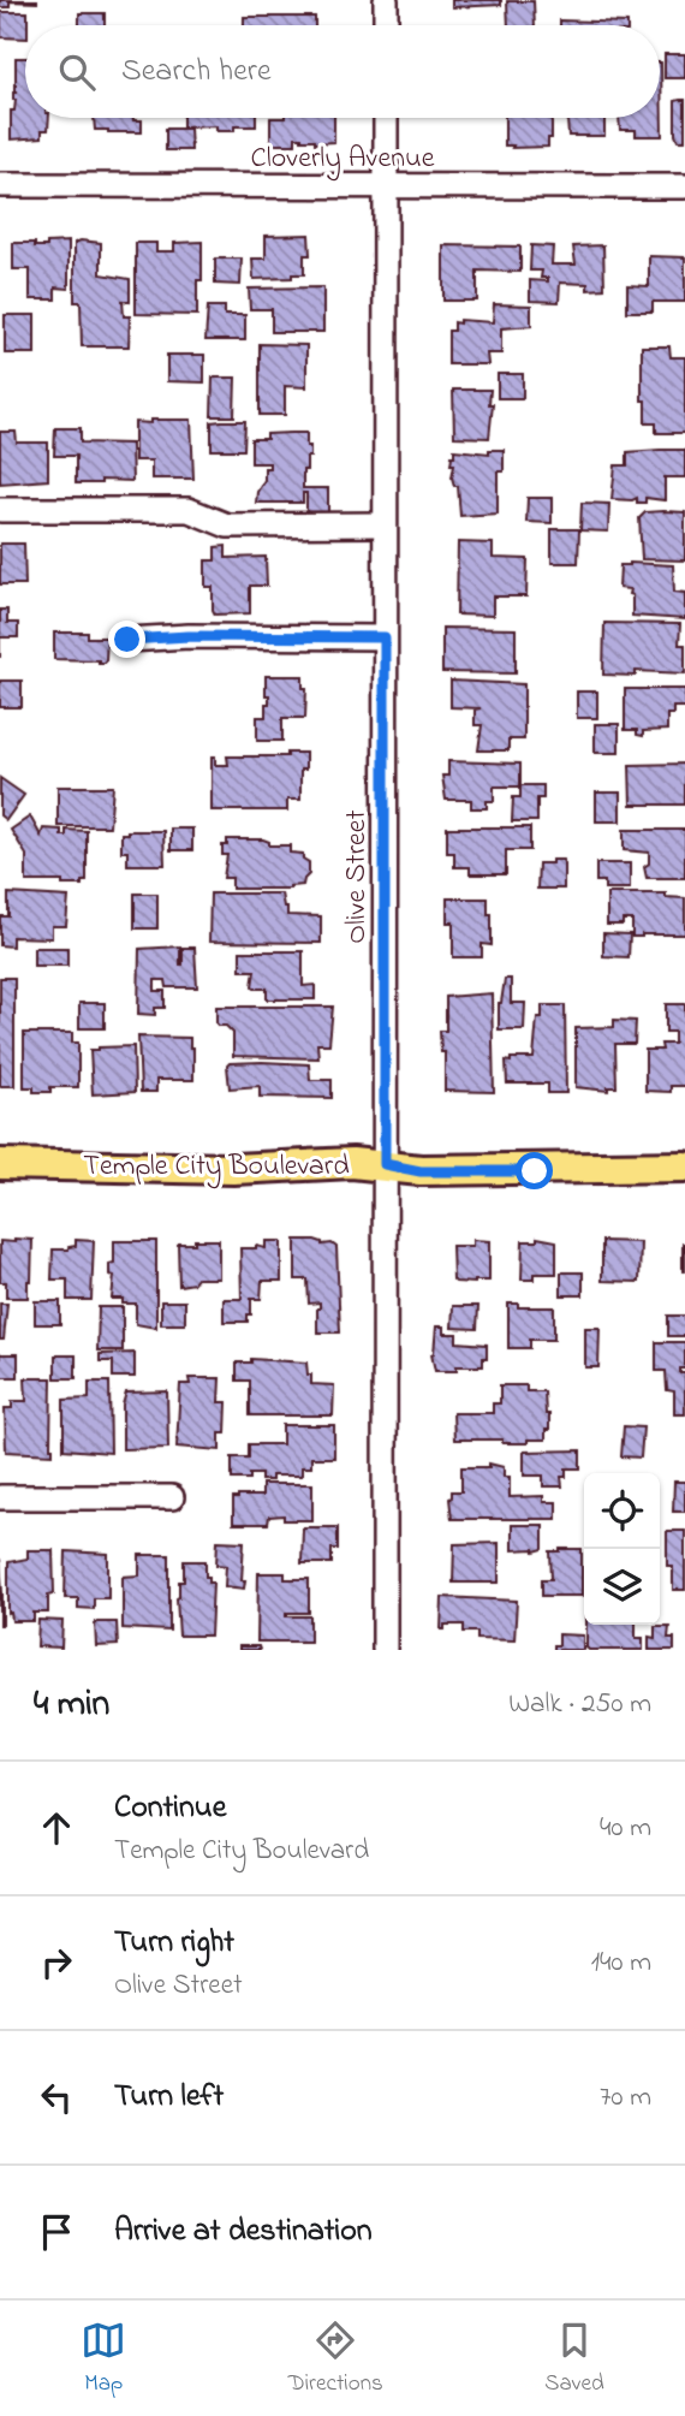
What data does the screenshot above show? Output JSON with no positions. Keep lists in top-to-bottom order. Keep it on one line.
{"streets":{"main road":["Temple City Boulevard"],"street":["Cloverly Avenue","Olive Street"]},"crossings":[["Cloverly Avenue","Olive Street"],["Olive Street","Temple City Boulevard"]],"page":{"search":"Search here","heading":["4 min","Walk · 250 m"],"list":[["Continue","Temple City Boulevard","40 m"],["Turn right","Olive Street","140 m"],["Turn left","70 m"],"Arrive at destination"],"nav":["Map","Directions","Saved"]}}
